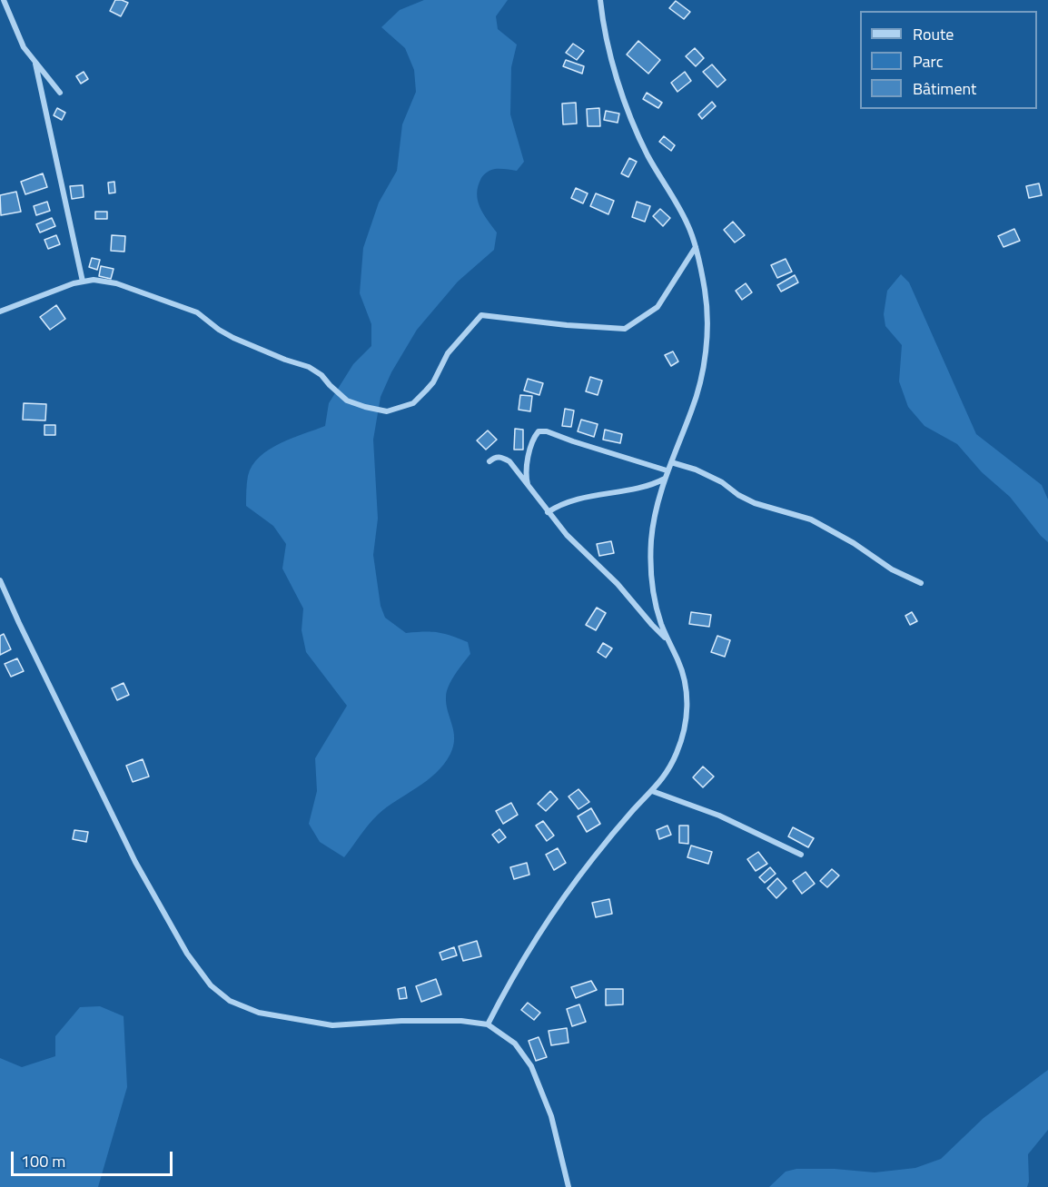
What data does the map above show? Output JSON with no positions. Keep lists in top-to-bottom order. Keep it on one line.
{"legend":["Route","Parc","Bâtiment"],"scale_bar":"100 m"}
